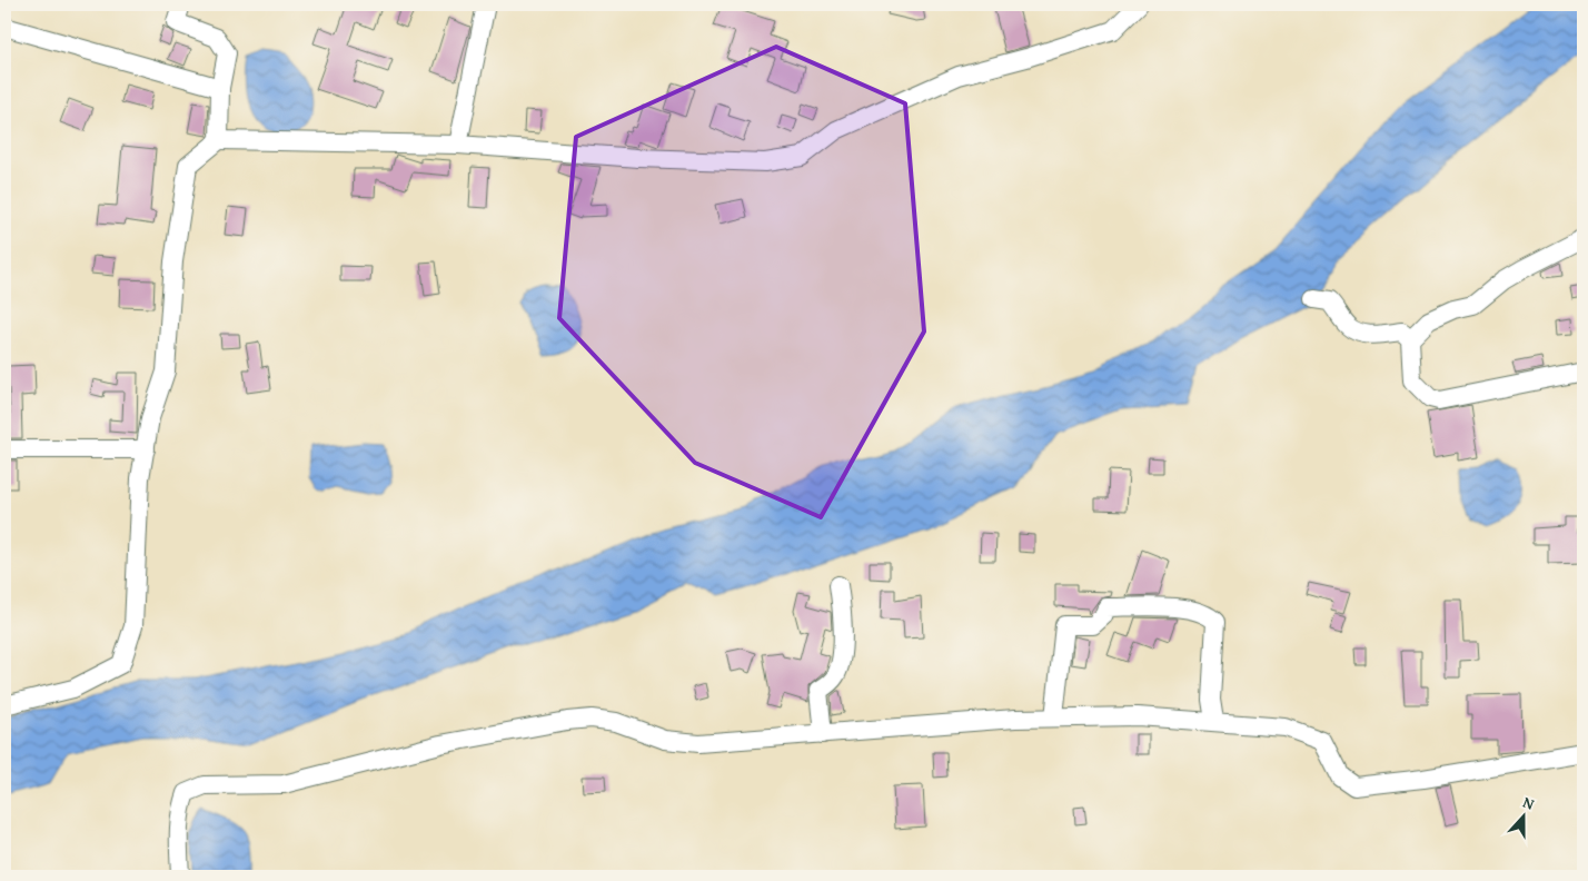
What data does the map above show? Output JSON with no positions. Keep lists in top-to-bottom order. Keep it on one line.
{"north":"top"}
